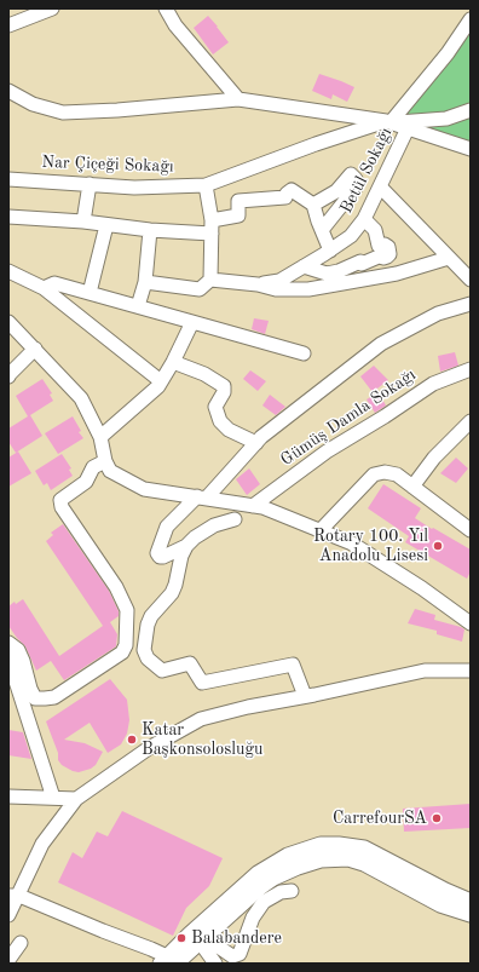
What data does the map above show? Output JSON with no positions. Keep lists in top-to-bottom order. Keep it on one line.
{"streets":{"street":["Nar Çiçeği Sokağı","Betül Sokağı","Gümüş Damla Sokağı"]},"places":["Rotary 100. Yıl Anadolu Lisesi","Katar Başkonsolosluğu","CarrefourSA","Balabandere"]}
